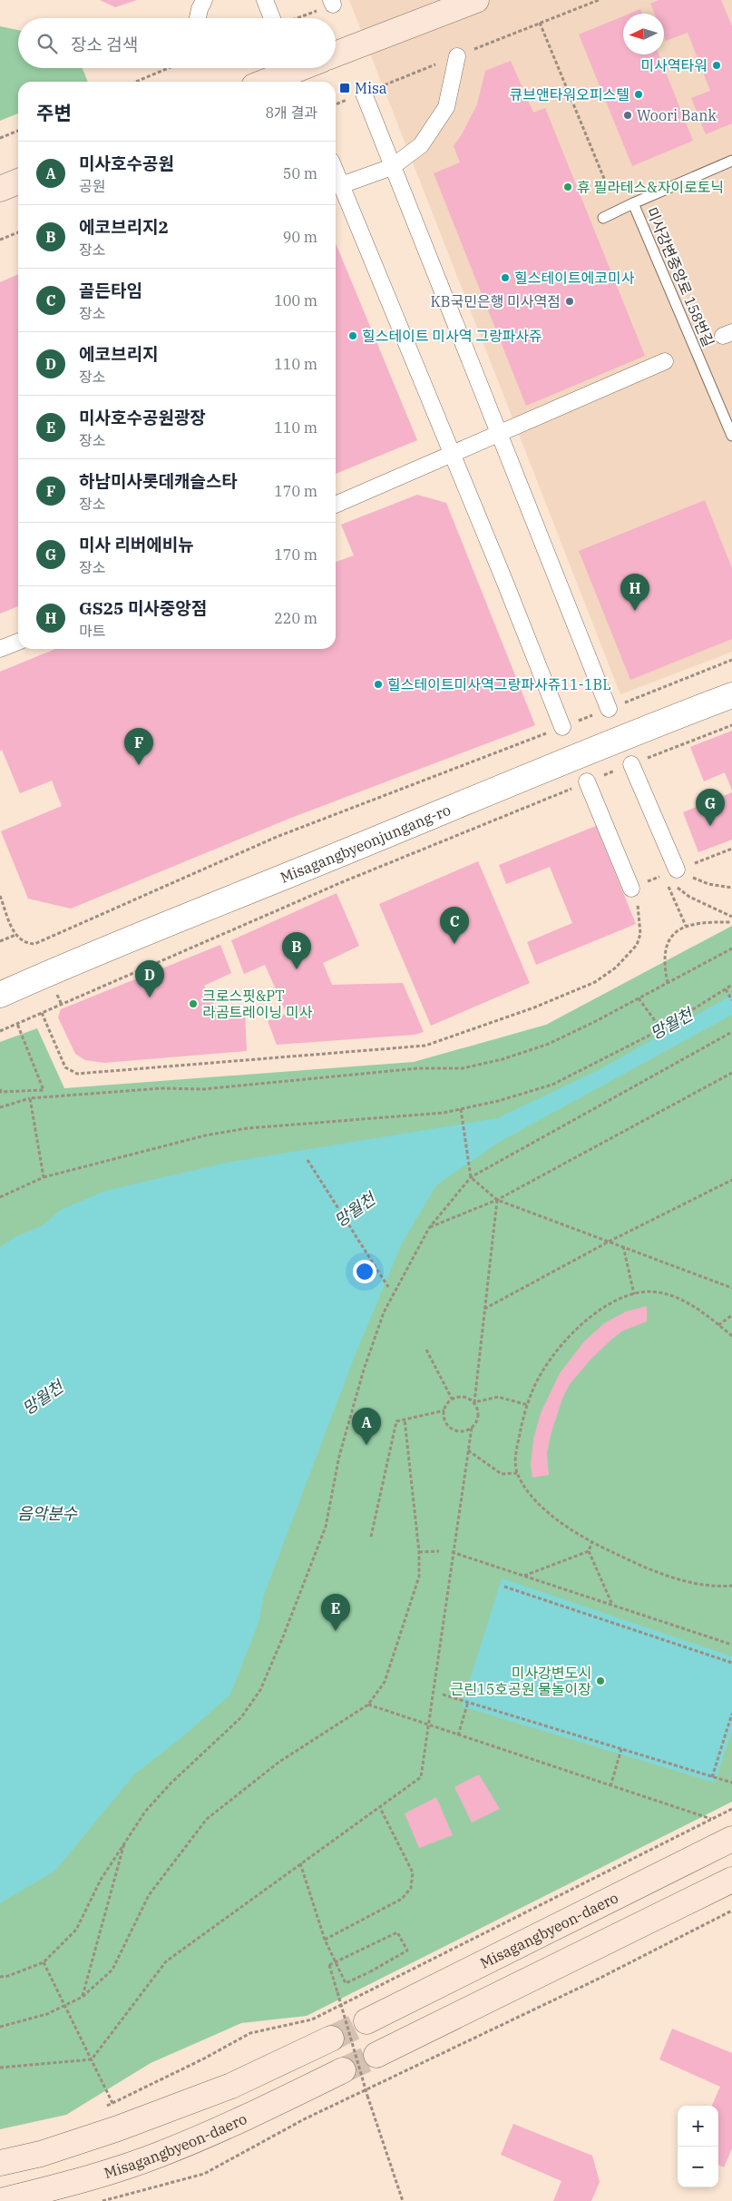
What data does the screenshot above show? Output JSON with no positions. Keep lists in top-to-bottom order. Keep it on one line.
{"streets":{"main road":["Misagangbyeon-daero"],"street":["Misagangbyeonjungang-ro"],"lane":["미사강변중앙로 158번길"]},"water":["망월천","음악분수"],"places":{"other":["미사역타워","큐브앤타워오피스텔","Woori Bank","휴 필라테스&자이로토닉","힐스테이트에코미사","KB국민은행 미사역점","힐스테이트 미사역 그랑파사쥬","힐스테이트미사역그랑파사쥬11-1BL","크로스핏&PT 라곰트레이닝 미사","미사강변도시 근린15호공원 물놀이장"],"transit":["Misa"]},"north":"left","page":{"search":"장소 검색","heading":["주변","8개 결과"],"list":[{"mark":"A","name":"미사호수공원","note":"공원","value":"50 m"},{"mark":"B","name":"에코브리지2","note":"장소","value":"90 m"},{"mark":"C","name":"골든타임","note":"장소","value":"100 m"},{"mark":"D","name":"에코브리지","note":"장소","value":"110 m"},{"mark":"E","name":"미사호수공원광장","note":"장소","value":"110 m"},{"mark":"F","name":"하남미사롯데캐슬스타","note":"장소","value":"170 m"},{"mark":"G","name":"미사 리버에비뉴","note":"장소","value":"170 m"},{"mark":"H","name":"GS25 미사중앙점","note":"마트","value":"220 m"}],"pins":["H","F","G","C","B","D","A","E"],"map_buttons":["+","−"]}}
